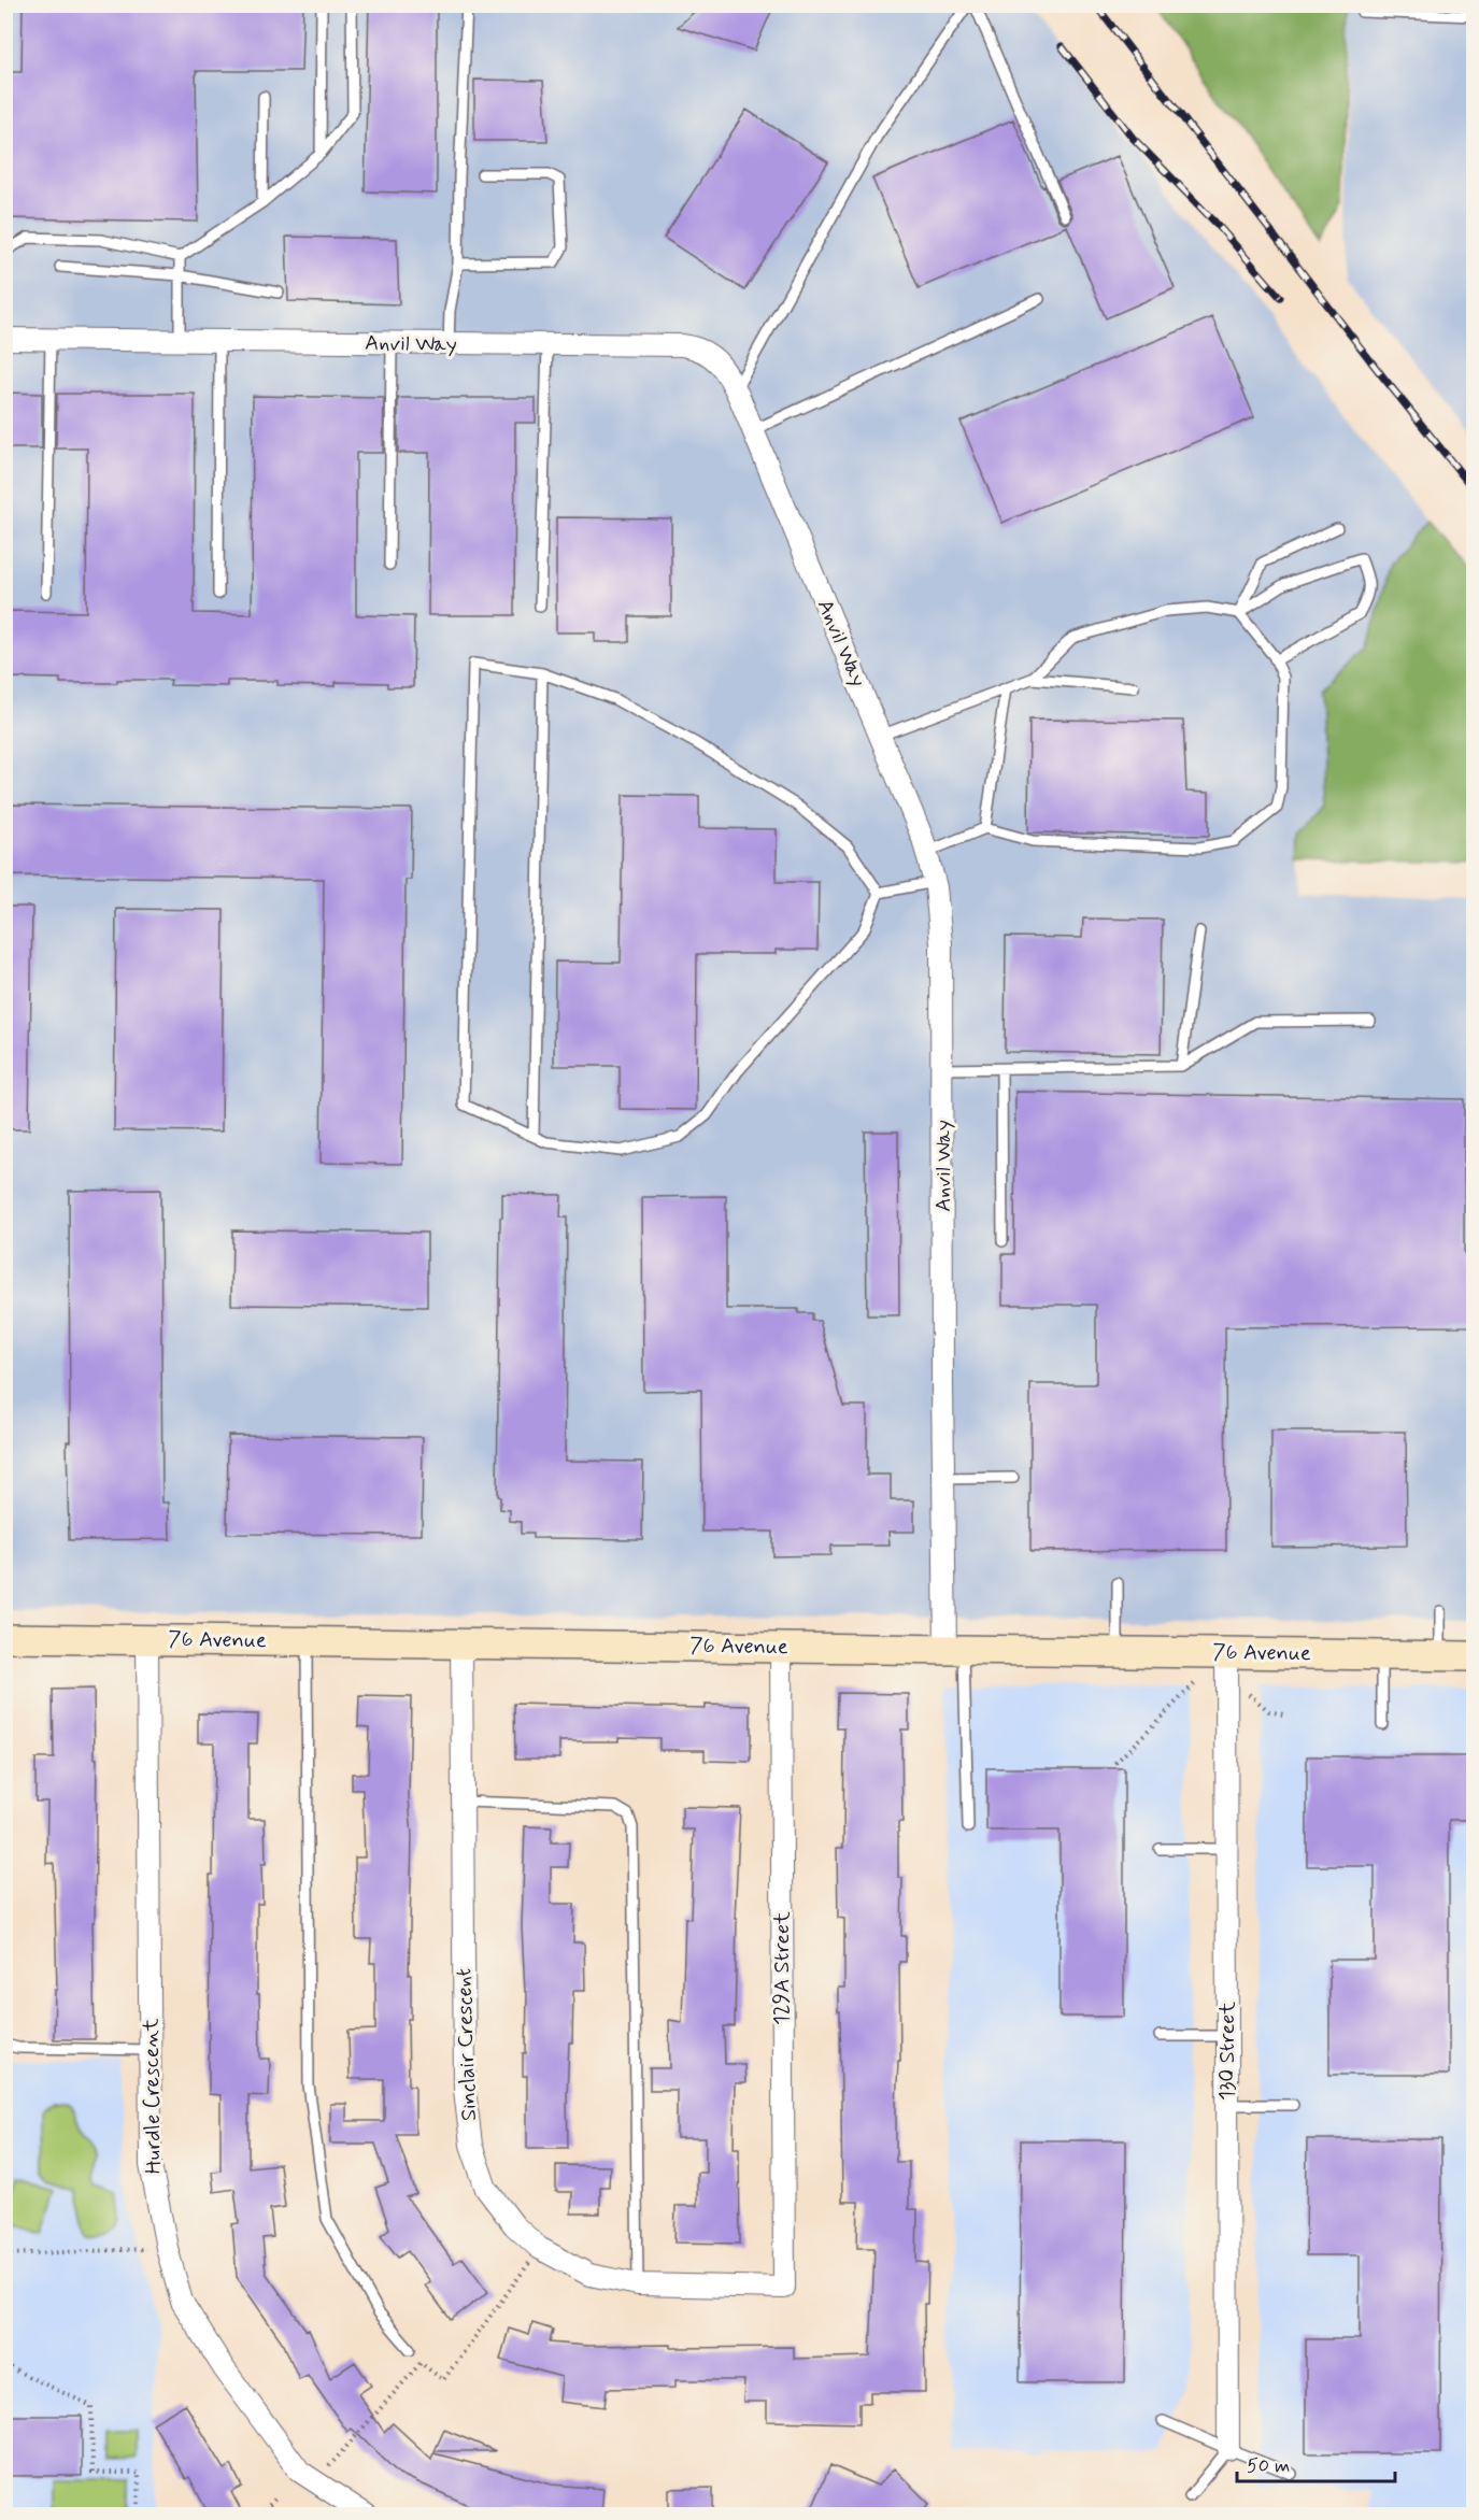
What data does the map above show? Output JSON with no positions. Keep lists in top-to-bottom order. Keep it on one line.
{"streets":{"main road":["76 Avenue"],"street":["Anvil Way","129A Street","Sinclair Crescent","130 Street","Hurdle Crescent"]},"crossings":[["Anvil Way","76 Avenue"],["76 Avenue","129A Street"],["76 Avenue","Sinclair Crescent"],["76 Avenue","130 Street"],["76 Avenue","Hurdle Crescent"],["129A Street","Sinclair Crescent"]],"scale_bar":"50 m"}
